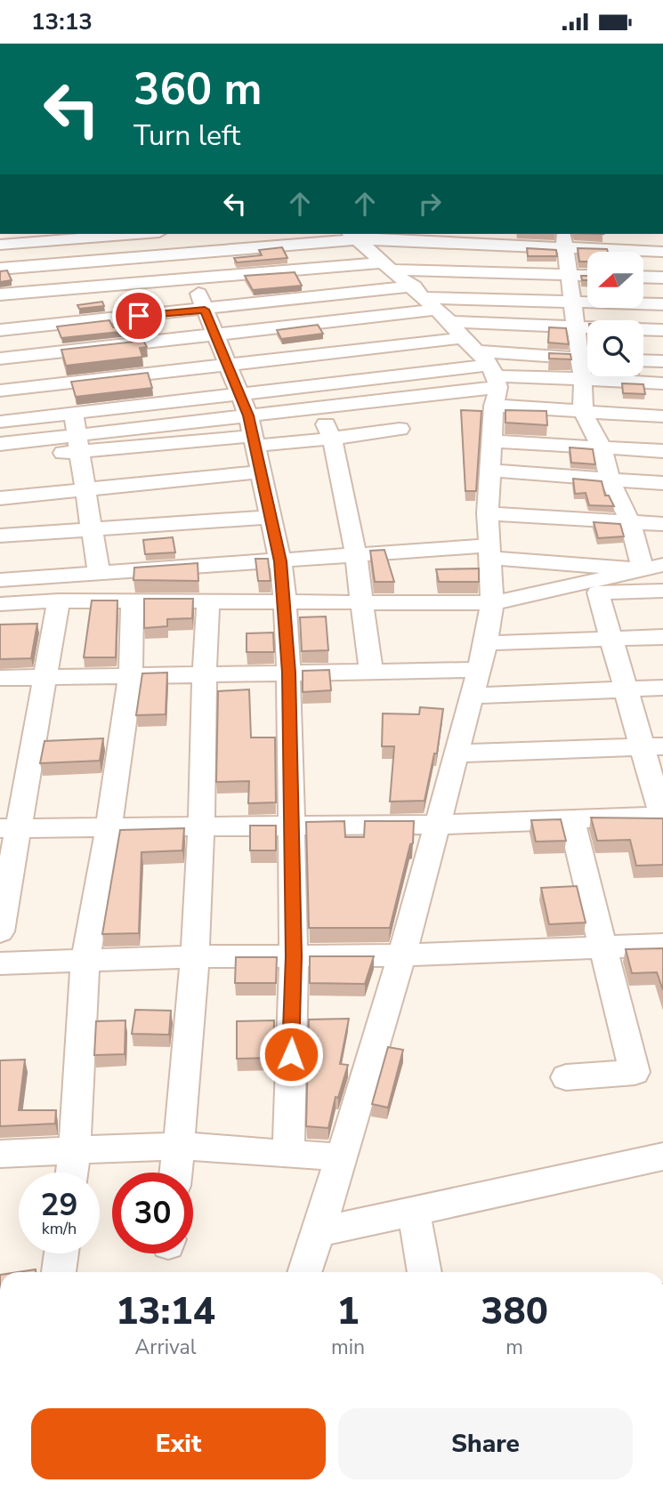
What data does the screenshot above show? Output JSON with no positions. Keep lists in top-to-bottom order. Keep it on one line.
{"north":"left","page":{"status":"13:13","turn":["360 m","Turn left"],"speed":"29 km/h","limit":"30","eta":["13:14","Arrival","1","min","380","m"],"buttons":["Exit","Share"]}}
